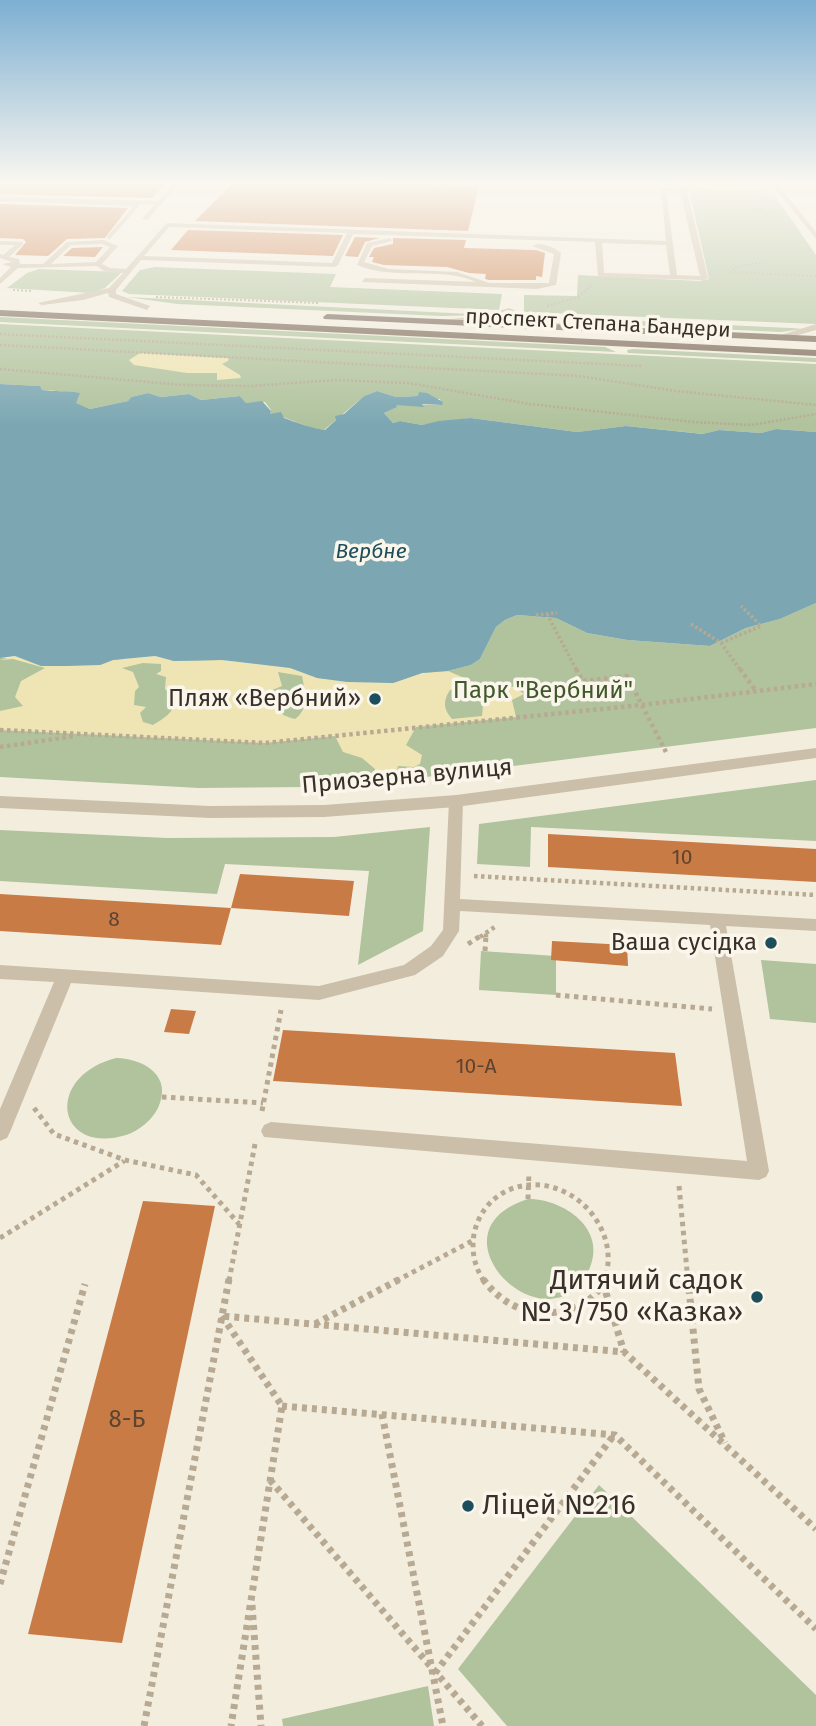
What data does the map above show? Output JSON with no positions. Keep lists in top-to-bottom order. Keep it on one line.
{"streets":{"main road":["проспект Степана Бандери"],"street":["Приозерна вулиця"]},"water":["Вербне"],"parks":["Парк \"Вербний\""],"places":["Пляж «Вербний»","Ваша сусідка","Дитячий садок № 3/750 «Казка»","Ліцей №216"],"house_numbers":["10","8","10-А","8-Б"]}
